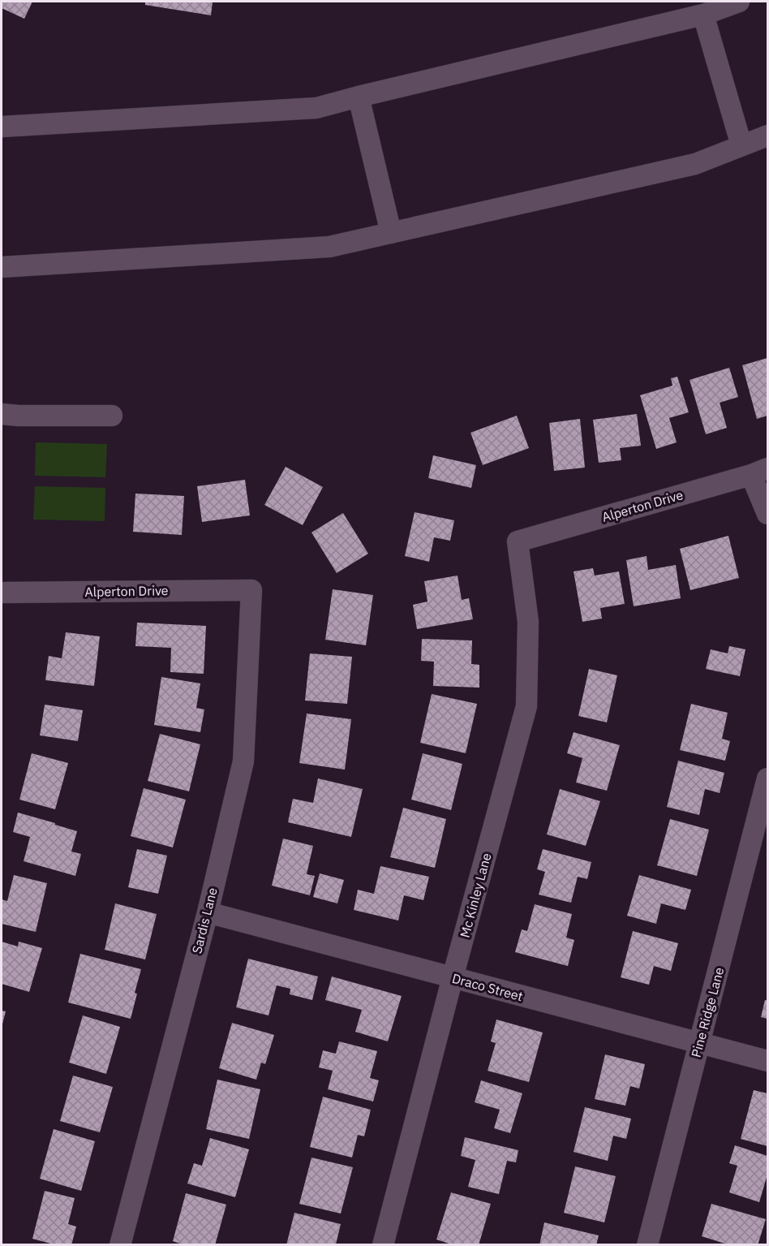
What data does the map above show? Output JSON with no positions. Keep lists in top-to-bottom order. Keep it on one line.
{"streets":{"street":["Alperton Drive","Mc Kinley Lane","Sardis Lane","Draco Street","Pine Ridge Lane"]},"crossings":[["Alperton Drive","Mc Kinley Lane"],["Alperton Drive","Sardis Lane"],["Mc Kinley Lane","Draco Street"],["Sardis Lane","Draco Street"],["Draco Street","Pine Ridge Lane"]]}
